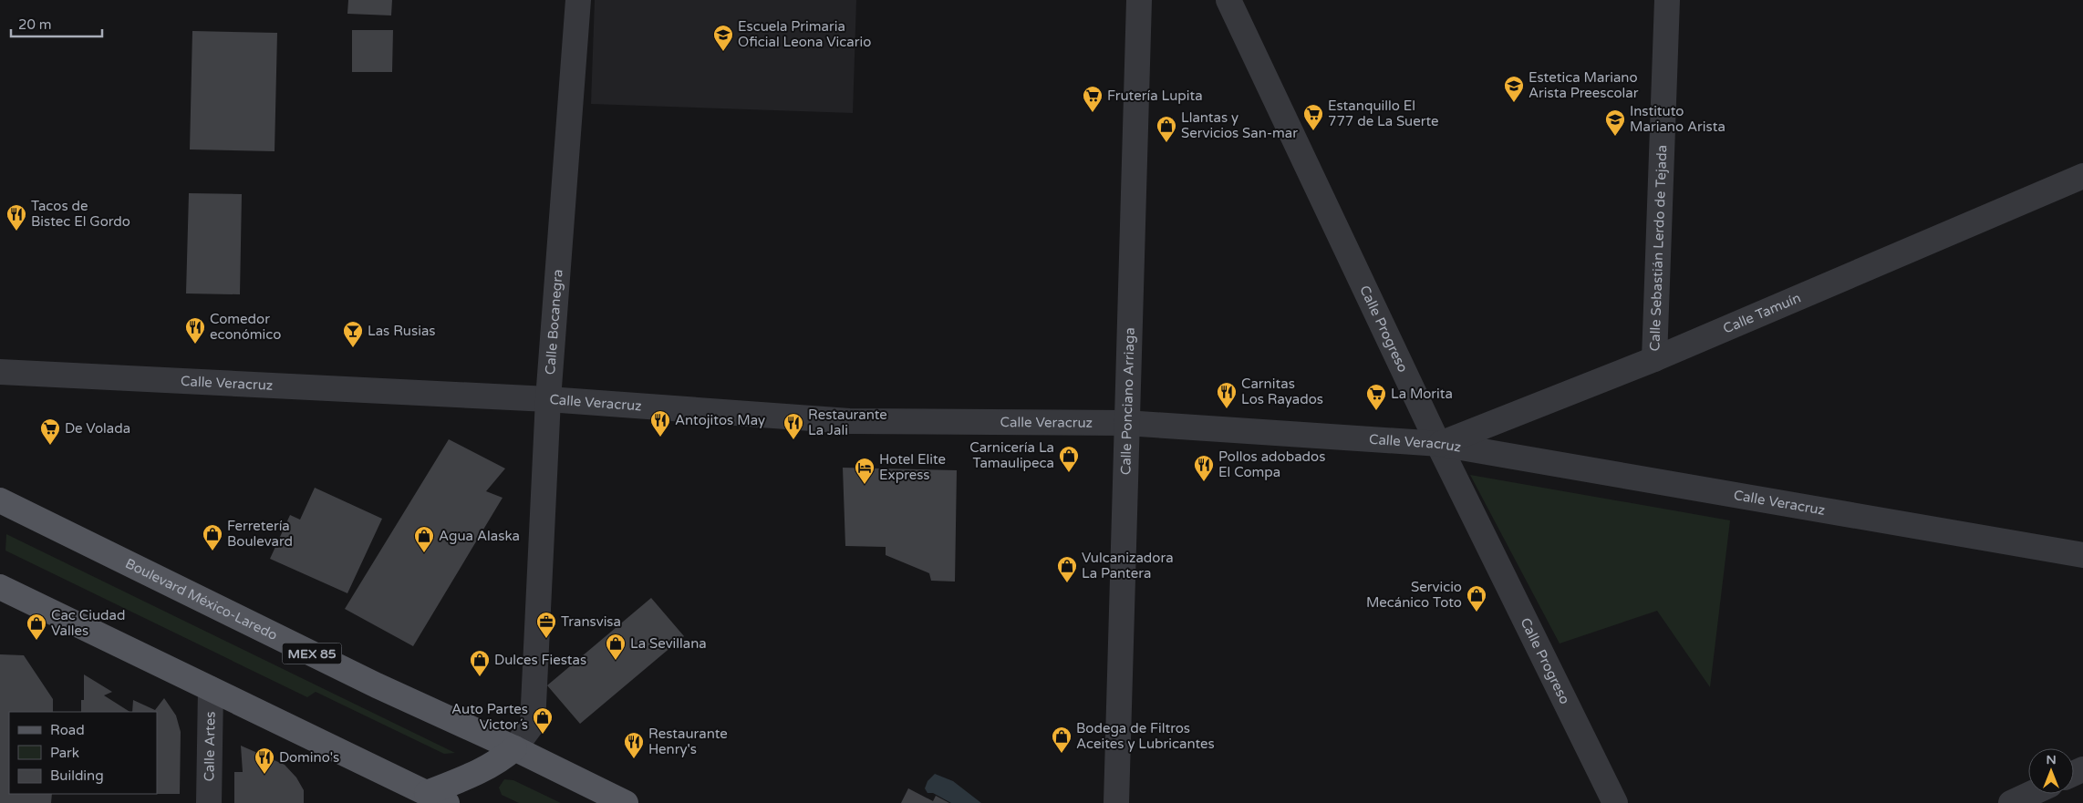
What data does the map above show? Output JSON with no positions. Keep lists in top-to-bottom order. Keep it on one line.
{"streets":{"main road":["Boulevard México-Laredo","MEX 85"],"street":["Calle Sebastián Lerdo de Tejada","Calle Tamuín","Calle Bocanegra","Calle Progreso","Calle Veracruz","Calle Ponciano Arriaga","Calle Artes"]},"crossings":[["Calle Sebastián Lerdo de Tejada","Calle Tamuín"],["Calle Tamuín","Calle Progreso"],["Calle Tamuín","Calle Veracruz"],["Calle Bocanegra","Calle Veracruz"],["Calle Bocanegra","Boulevard México-Laredo"],["Calle Progreso","Calle Veracruz"],["Calle Veracruz","Calle Ponciano Arriaga"]],"places":{"school or university":["Escuela Primaria Oficial Leona Vicario","Estetica Mariano Arista Preescolar","Instituto Mariano Arista"],"supermarket":["Frutería Lupita","Estanquillo El 777 de La Suerte","La Morita","De Volada"],"shop":["Llantas y Servicios San-mar","Carnicería La Tamaulipeca","Ferretería Boulevard","Agua Alaska","Vulcanizadora La Pantera","Servicio Mecánico Toto","Cac Ciudad Valles","La Sevillana","Dulces Fiestas","Auto Partes Victor´s","Bodega de Filtros Aceites y Lubricantes"],"restaurant":["Tacos de Bistec El Gordo","Comedor económico","Carnitas Los Rayados","Antojitos May","Restaurante La Jali","Pollos adobados El Compa","Restaurante Henry's","Domino's"],"bar":["Las Rusias"],"hotel":["Hotel Elite Express"],"office":["Transvisa"]},"legend":["Road","Park","Building"],"scale_bar":"20 m","north":"top"}
